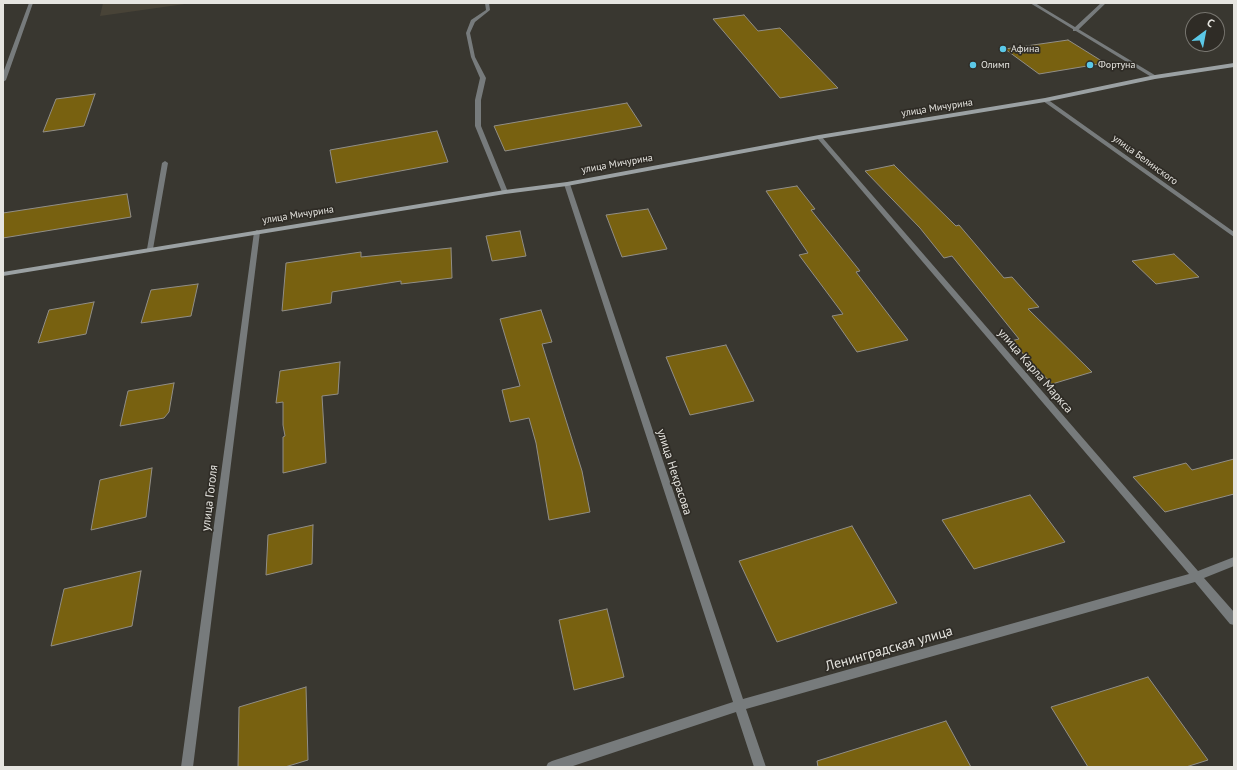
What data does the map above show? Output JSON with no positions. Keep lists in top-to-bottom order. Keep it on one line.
{"streets":{"street":["улица Мичурина","улица Белинского","улица Карла Маркса","улица Некрасова","улица Гоголя","Ленинградская улица"]},"crossings":[["улица Мичурина","улица Белинского"],["улица Мичурина","улица Карла Маркса"],["улица Мичурина","улица Некрасова"],["улица Мичурина","улица Гоголя"],["улица Карла Маркса","Ленинградская улица"],["улица Некрасова","Ленинградская улица"]],"places":["Афина","Олимп","Фортуна"],"north":"top right"}
